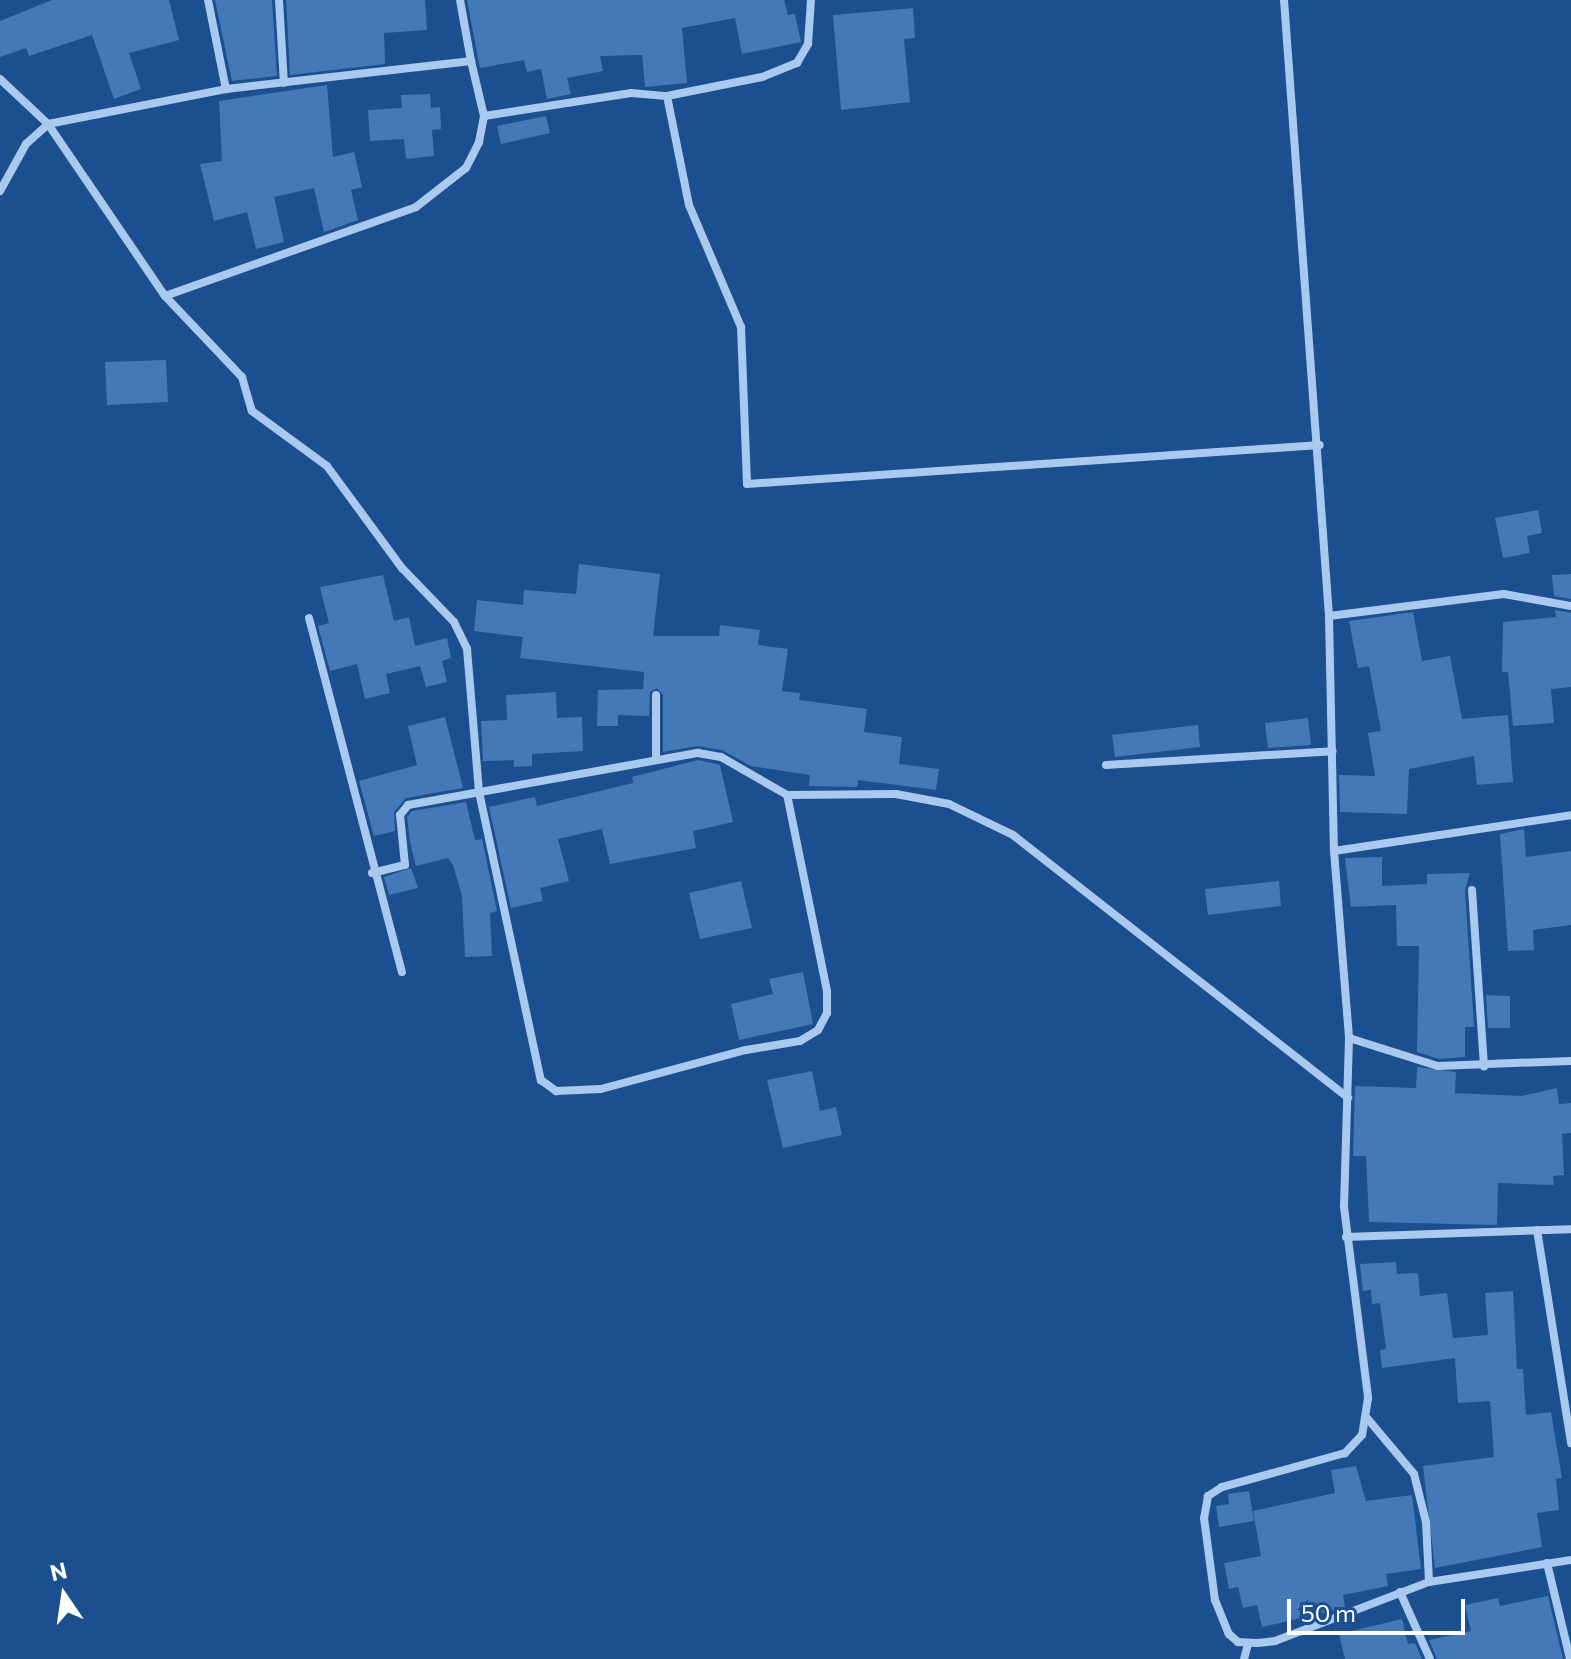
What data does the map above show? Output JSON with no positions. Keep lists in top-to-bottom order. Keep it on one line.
{"scale_bar":"50 m","north":"top"}
